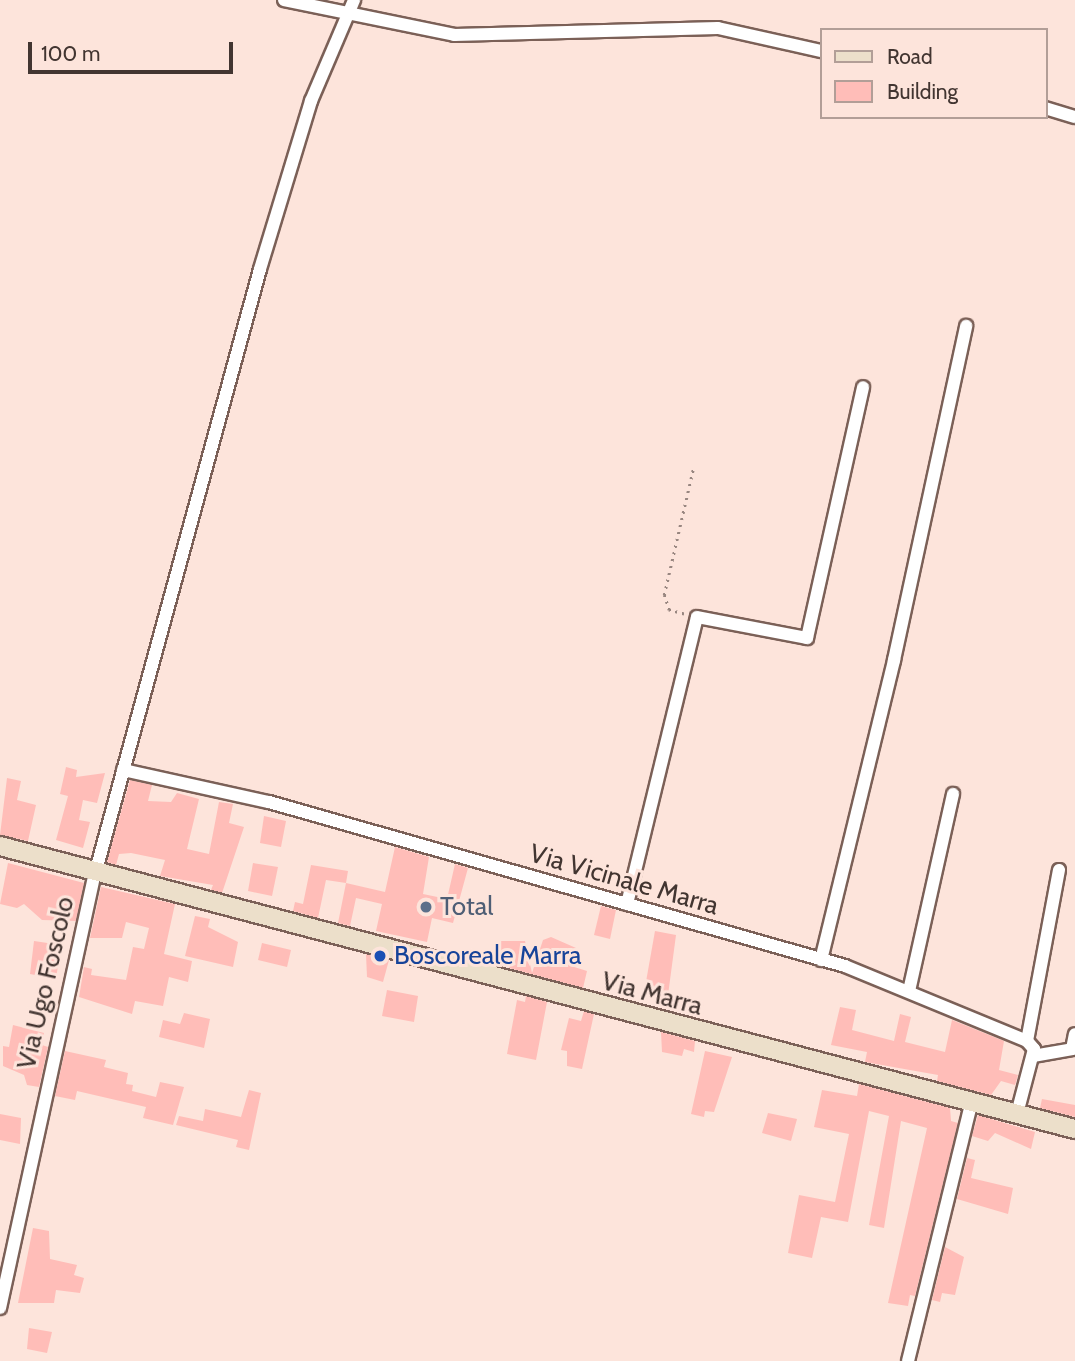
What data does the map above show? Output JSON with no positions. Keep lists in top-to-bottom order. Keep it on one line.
{"streets":{"main road":["Via Marra"],"street":["Via Vicinale Marra","Via Ugo Foscolo"]},"crossings":[["Via Vicinale Marra","Via Ugo Foscolo"],["Via Ugo Foscolo","Via Marra"]],"places":["Total","Boscoreale Marra"],"legend":["Road","Building"],"scale_bar":"100 m"}
